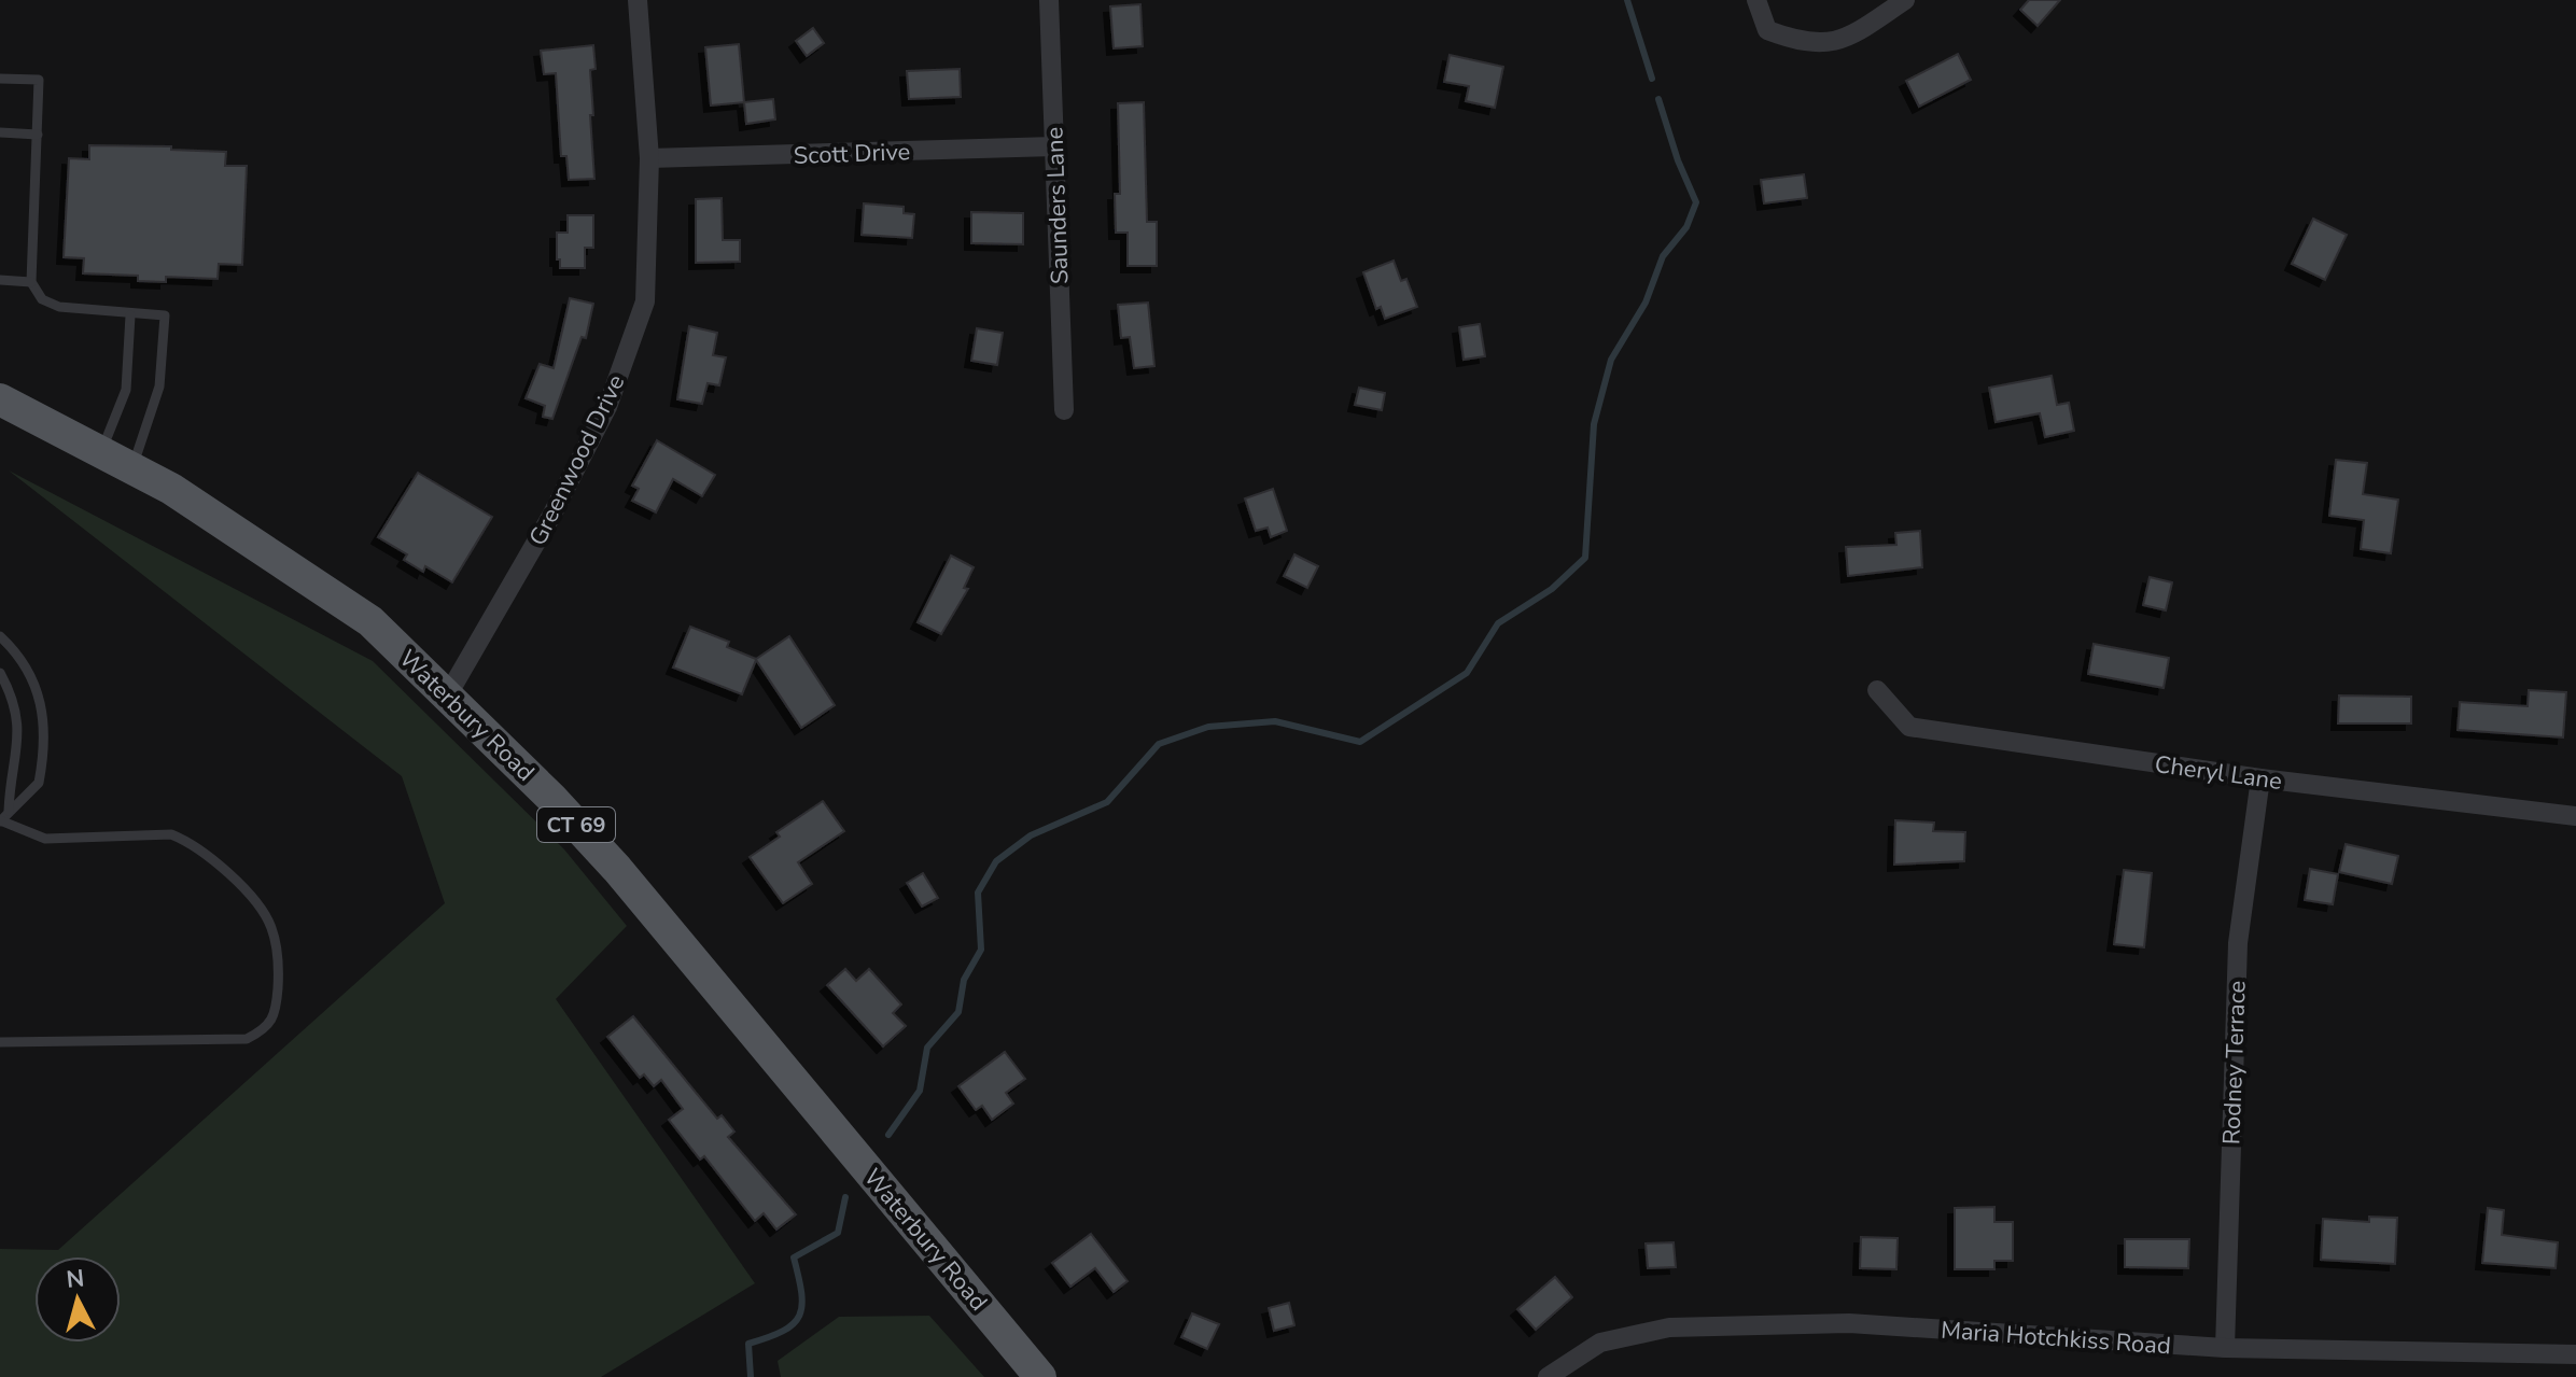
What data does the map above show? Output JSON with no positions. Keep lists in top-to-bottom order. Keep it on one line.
{"streets":{"main road":["Waterbury Road","CT 69"],"street":["Scott Drive","Saunders Lane","Greenwood Drive","Cheryl Lane","Rodney Terrace","Maria Hotchkiss Road"]},"crossings":[["Scott Drive","Saunders Lane"],["Scott Drive","Greenwood Drive"],["Greenwood Drive","Waterbury Road"],["Cheryl Lane","Rodney Terrace"],["Rodney Terrace","Maria Hotchkiss Road"]],"north":"top"}
